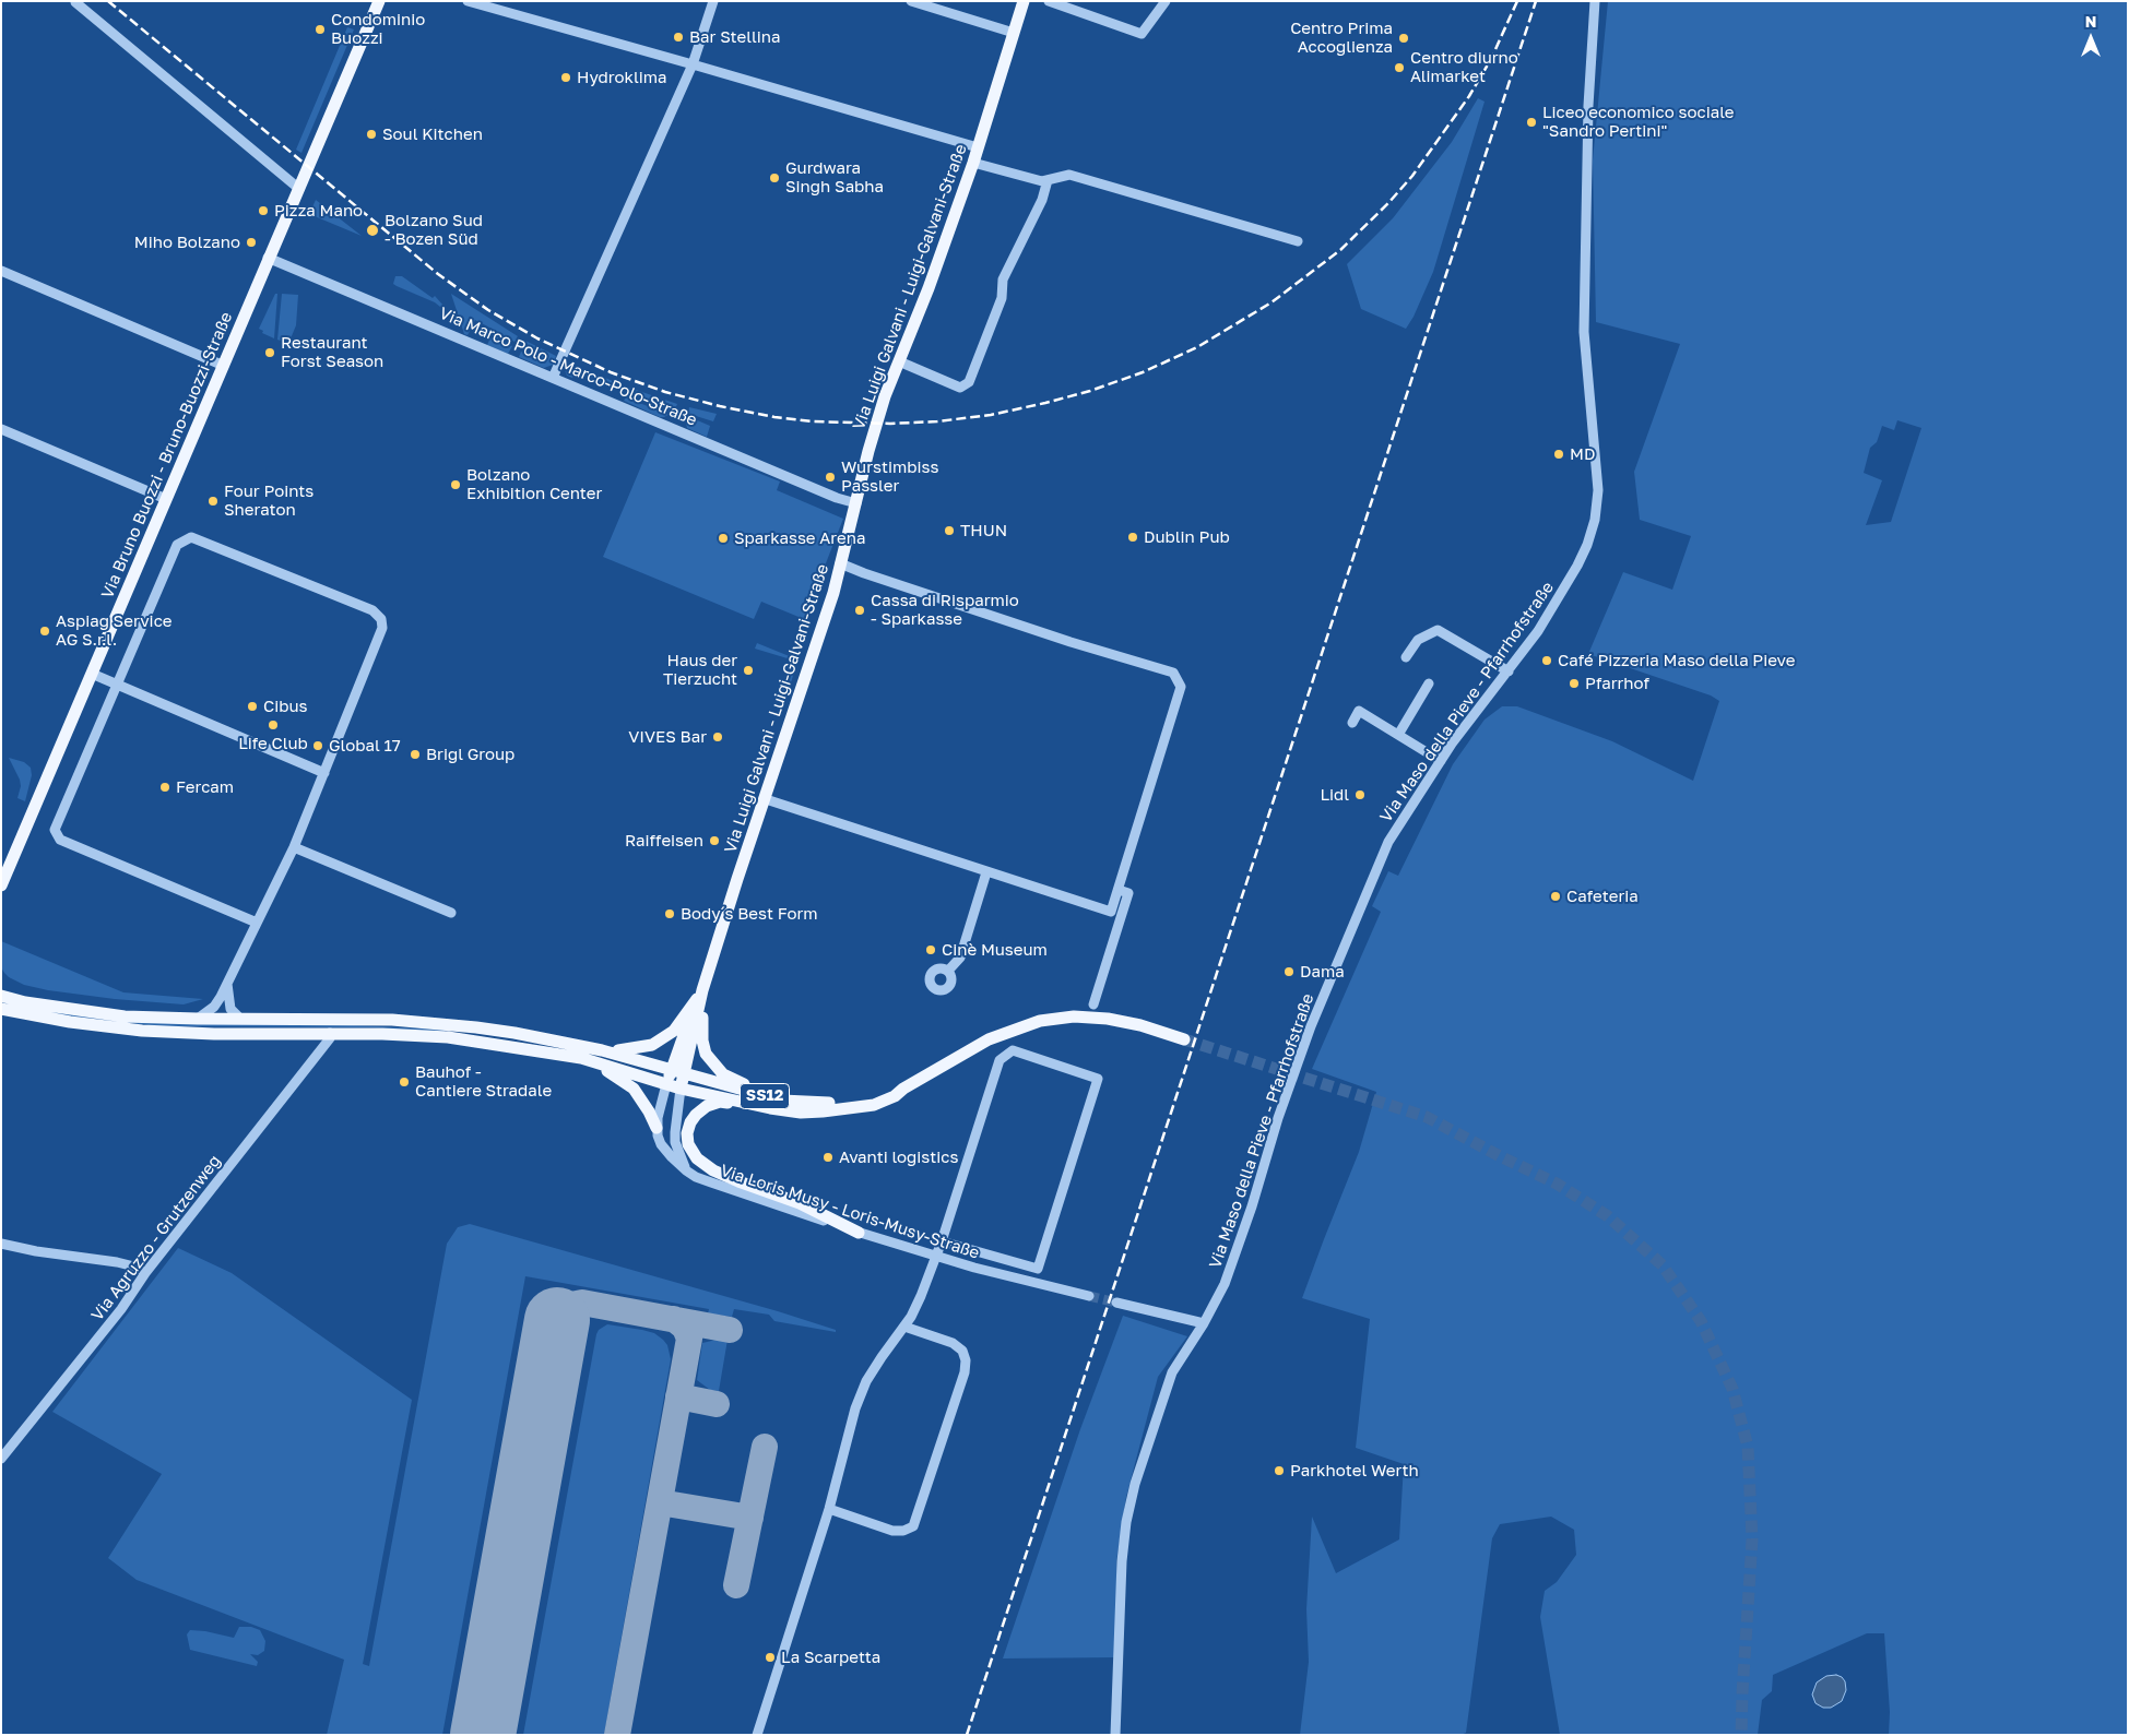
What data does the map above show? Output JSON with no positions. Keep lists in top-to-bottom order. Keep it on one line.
{"streets":{"main road":["Via Luigi Galvani - Luigi-Galvani-Straße","Via Bruno Buozzi - Bruno-Buozzi-Straße","SS12"],"street":["Via Marco Polo - Marco-Polo-Straße","Via Maso della Pieve - Pfarrhofstraße","Via Loris Musy - Loris-Musy-Straße","Via Agruzzo - Grutzenweg"]},"crossings":[["Via Luigi Galvani - Luigi-Galvani-Straße","Via Marco Polo - Marco-Polo-Straße"],["Via Marco Polo - Marco-Polo-Straße","Via Bruno Buozzi - Bruno-Buozzi-Straße"]],"places":["Condominio Buozzi","Bar Stellina","Centro Prima Accoglienza","Centro diurno Alimarket","Hydroklima","Liceo economico sociale \"Sandro Pertini\"","Soul Kitchen","Gurdwara Singh Sabha","Pizza Mano","Bolzano Sud - Bozen Süd","Miho Bolzano","Restaurant Forst Season","MD","Wurstimbiss Passler","Bolzano Exhibition Center","Four Points Sheraton","THUN","Dublin Pub","Sparkasse Arena","Cassa di Risparmio - Sparkasse","Aspiag Service AG S.r.l.","Café Pizzeria Maso della Pieve","Haus der Tierzucht","Pfarrhof","Cibus","Life Club","VIVES Bar","Global 17","Brigl Group","Fercam","Lidl","Raiffeisen","Cafeteria","Body´s Best Form","Cinè Museum","Dama","Bauhof - Cantiere Stradale","Avanti logistics","Parkhotel Werth","La Scarpetta"],"north":"top"}
